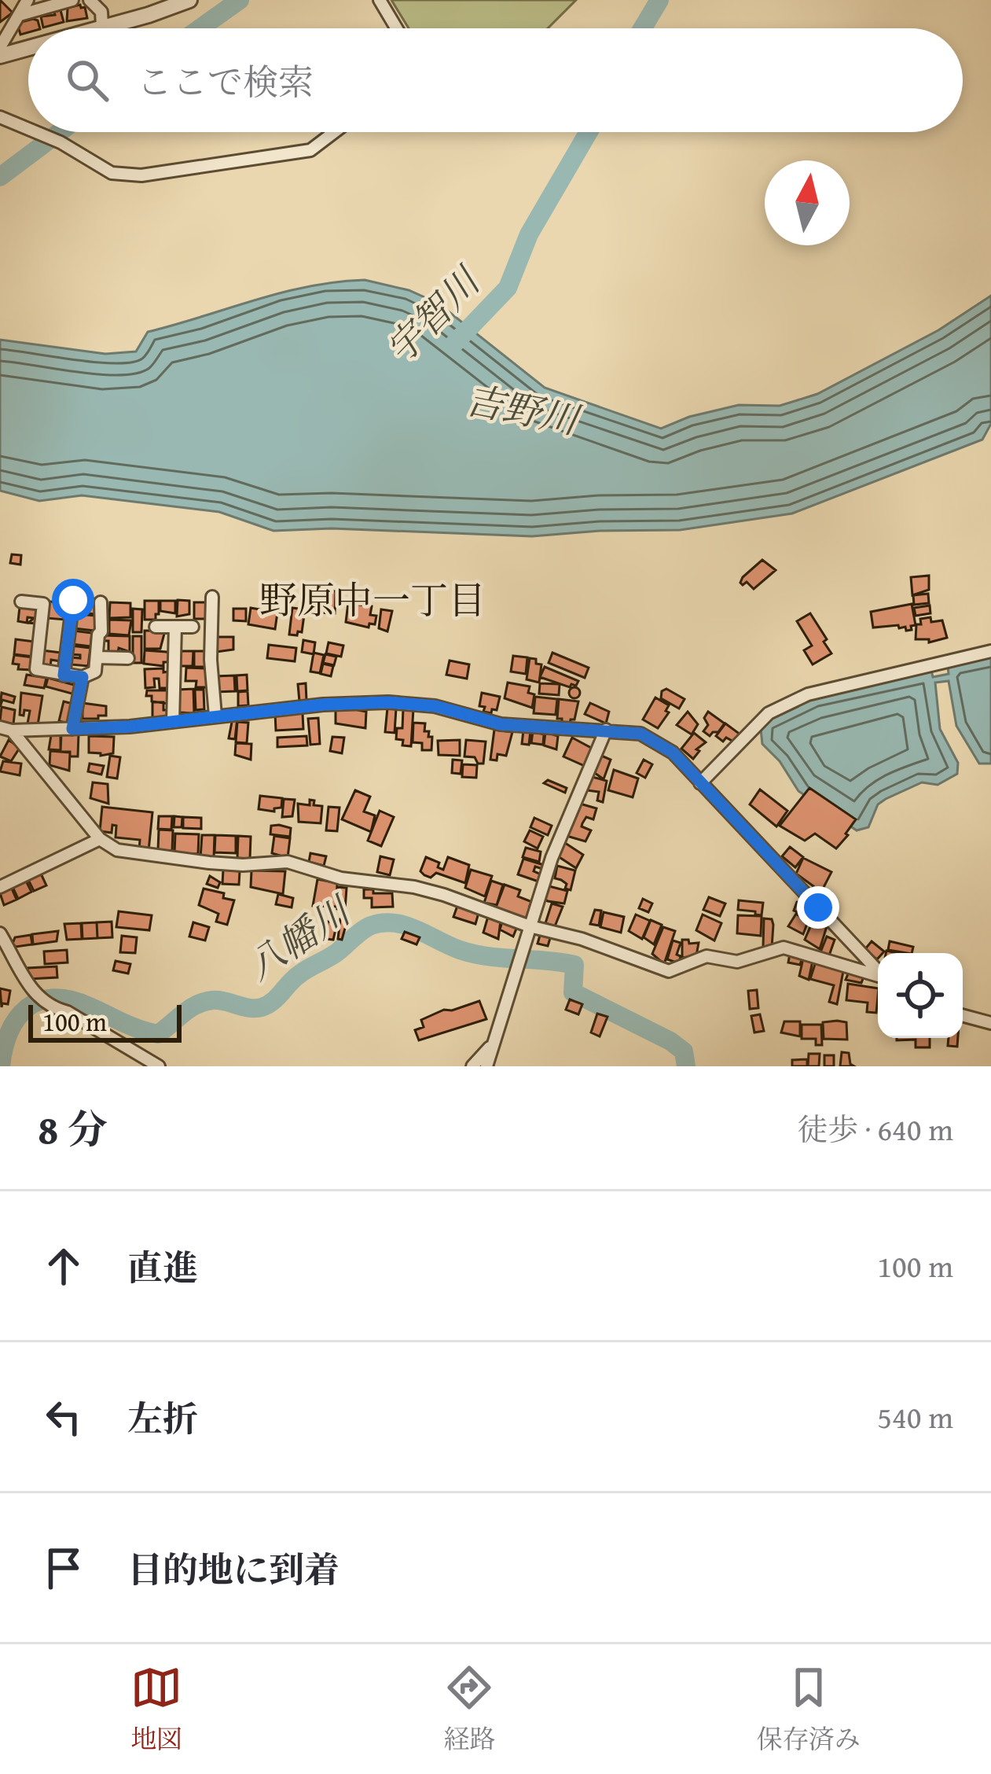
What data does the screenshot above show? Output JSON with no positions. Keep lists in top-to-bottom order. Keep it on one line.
{"districts":["野原中一丁目"],"water":["宇智川","吉野川","八幡川"],"scale_bar":"100 m","north":"top","page":{"search":"ここで検索","scale":"100 m","heading":["8 分","徒歩 · 640 m"],"list":[["直進","100 m"],["左折","540 m"],"目的地に到着"],"nav":["地図","経路","保存済み"]}}
